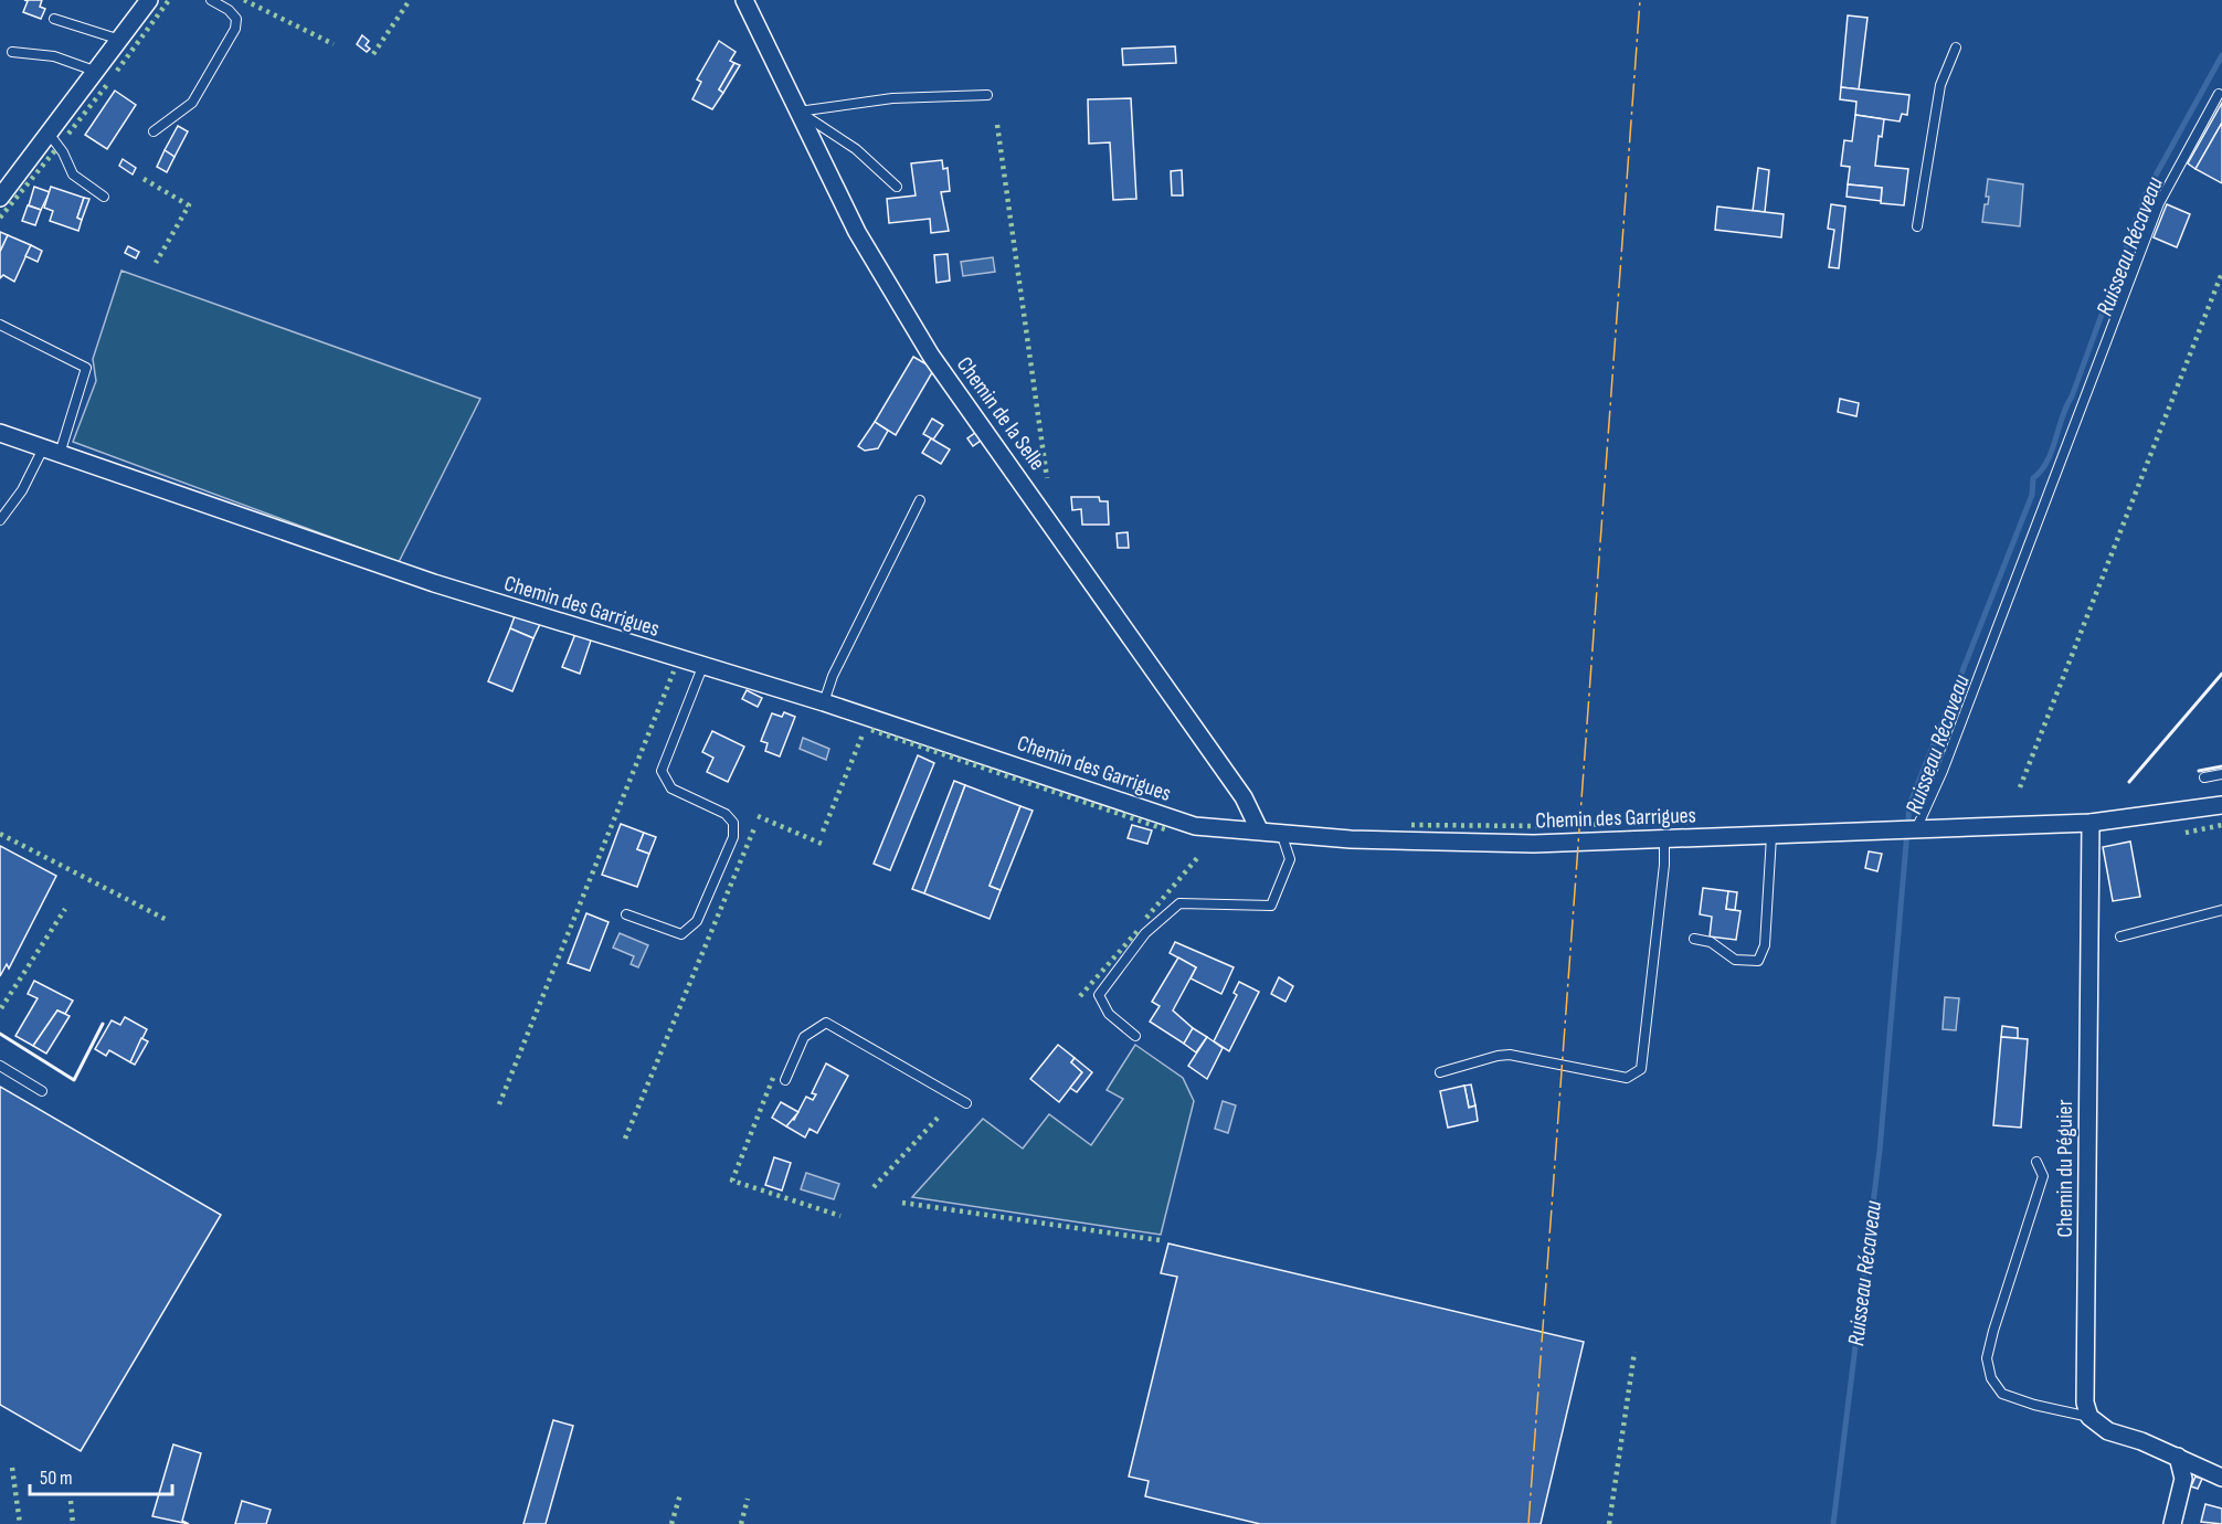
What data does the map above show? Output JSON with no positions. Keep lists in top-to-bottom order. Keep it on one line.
{"streets":{"street":["Chemin de la Selle","Chemin des Garrigues","Chemin du Péguier"]},"crossings":[["Chemin de la Selle","Chemin des Garrigues"],["Chemin des Garrigues","Chemin du Péguier"]],"water":["Ruisseau Récaveau"],"scale_bar":"50 m"}
